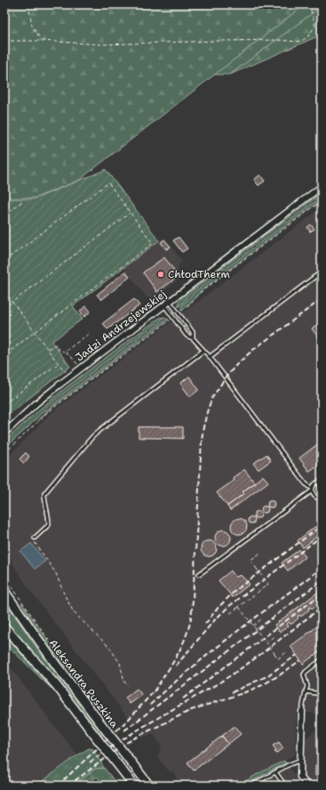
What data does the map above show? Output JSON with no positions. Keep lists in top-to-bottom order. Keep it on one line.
{"streets":{"main road":["Aleksandra Puszkina"],"street":["Jadzi Andrzejewskiej"]},"places":["ChłodTherm"]}
